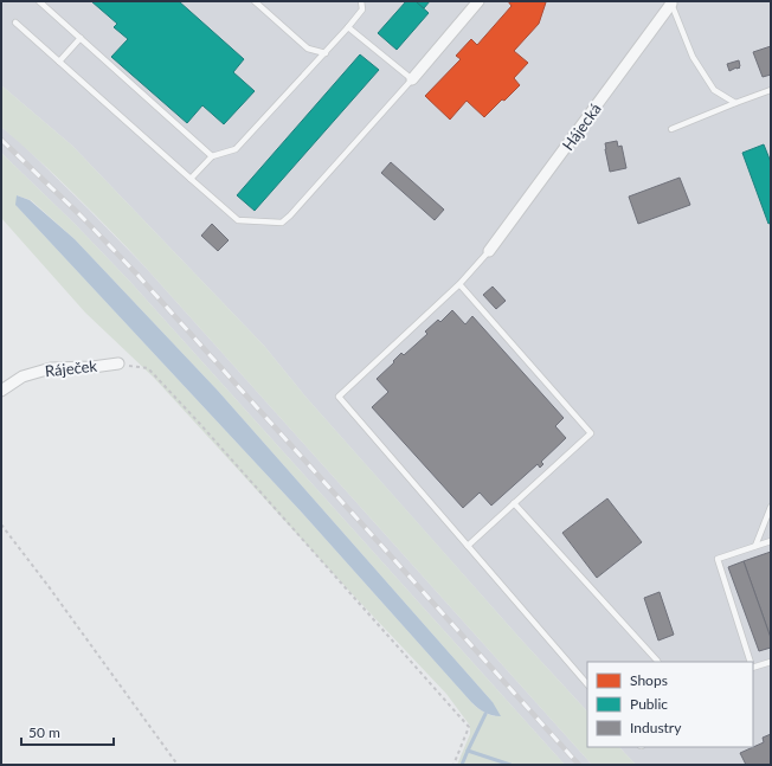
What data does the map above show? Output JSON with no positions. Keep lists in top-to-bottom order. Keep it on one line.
{"streets":{"street":["Hájecká","Ráječek"]},"legend":["Shops","Public","Industry"],"scale_bar":"50 m"}
